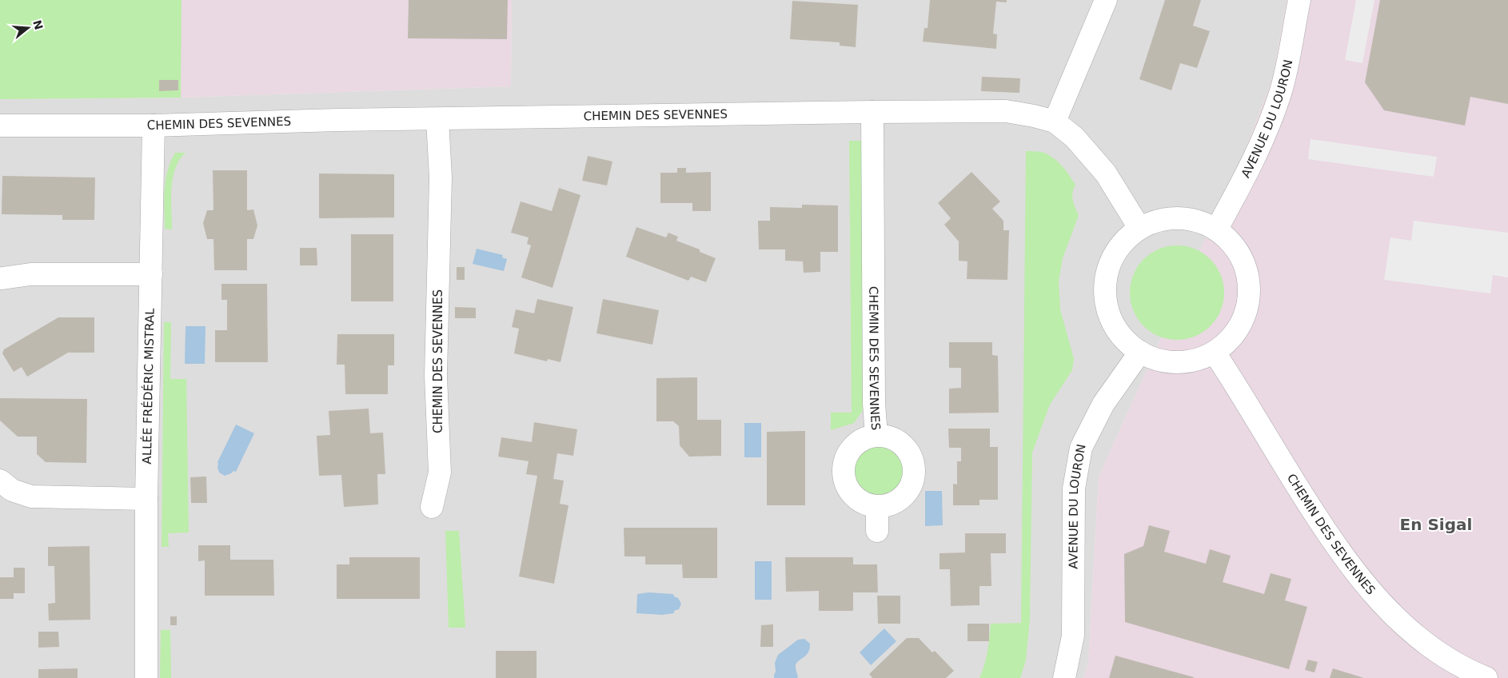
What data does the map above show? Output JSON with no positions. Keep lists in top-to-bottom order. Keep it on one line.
{"streets":{"street":["CHEMIN DES SEVENNES","AVENUE DU LOURON","ALLÉE FRÉDÉRIC MISTRAL"]},"crossings":[["CHEMIN DES SEVENNES","ALLÉE FRÉDÉRIC MISTRAL"]],"districts":["En Sigal"],"north":"right"}
